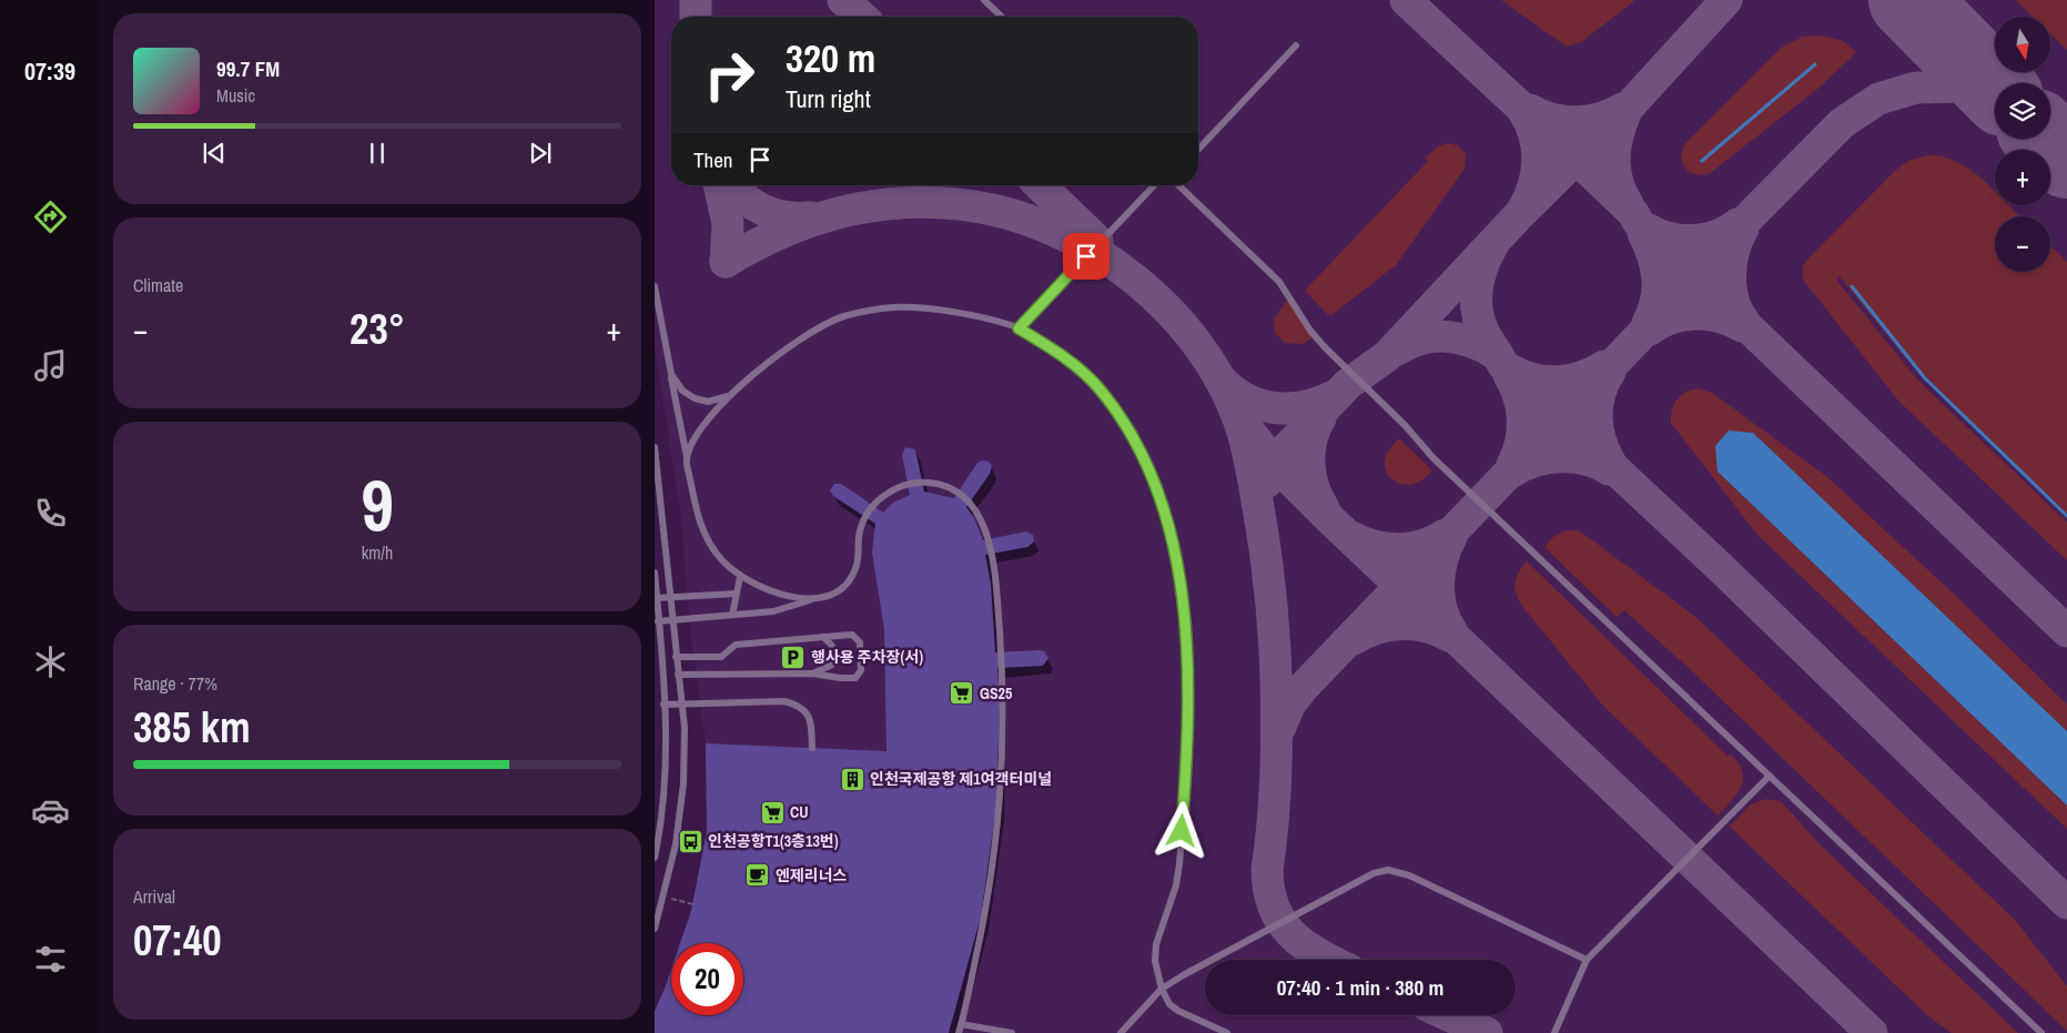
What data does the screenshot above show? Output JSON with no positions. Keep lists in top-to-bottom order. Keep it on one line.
{"places":{"parking":["행사용 주차장(서)"],"supermarket":["GS25","CU"],"building":["인천국제공항 제1여객터미널"],"bus stop":["인천공항T1(3층13번)"],"cafe":["엔제리너스"]},"north":"bottom","page":{"tabs":"07:39","map_buttons":["+","−"],"turn":["320 m","Turn right"],"song":["99.7 FM","Music"],"then":"Then","tile":["Climate",["9","km/h"],["Range · 77%","385 km"],["Arrival","07:40"]],"heat":["−","23°","+"],"limit":"20","trip":"07:40 · 1 min · 380 m"}}
